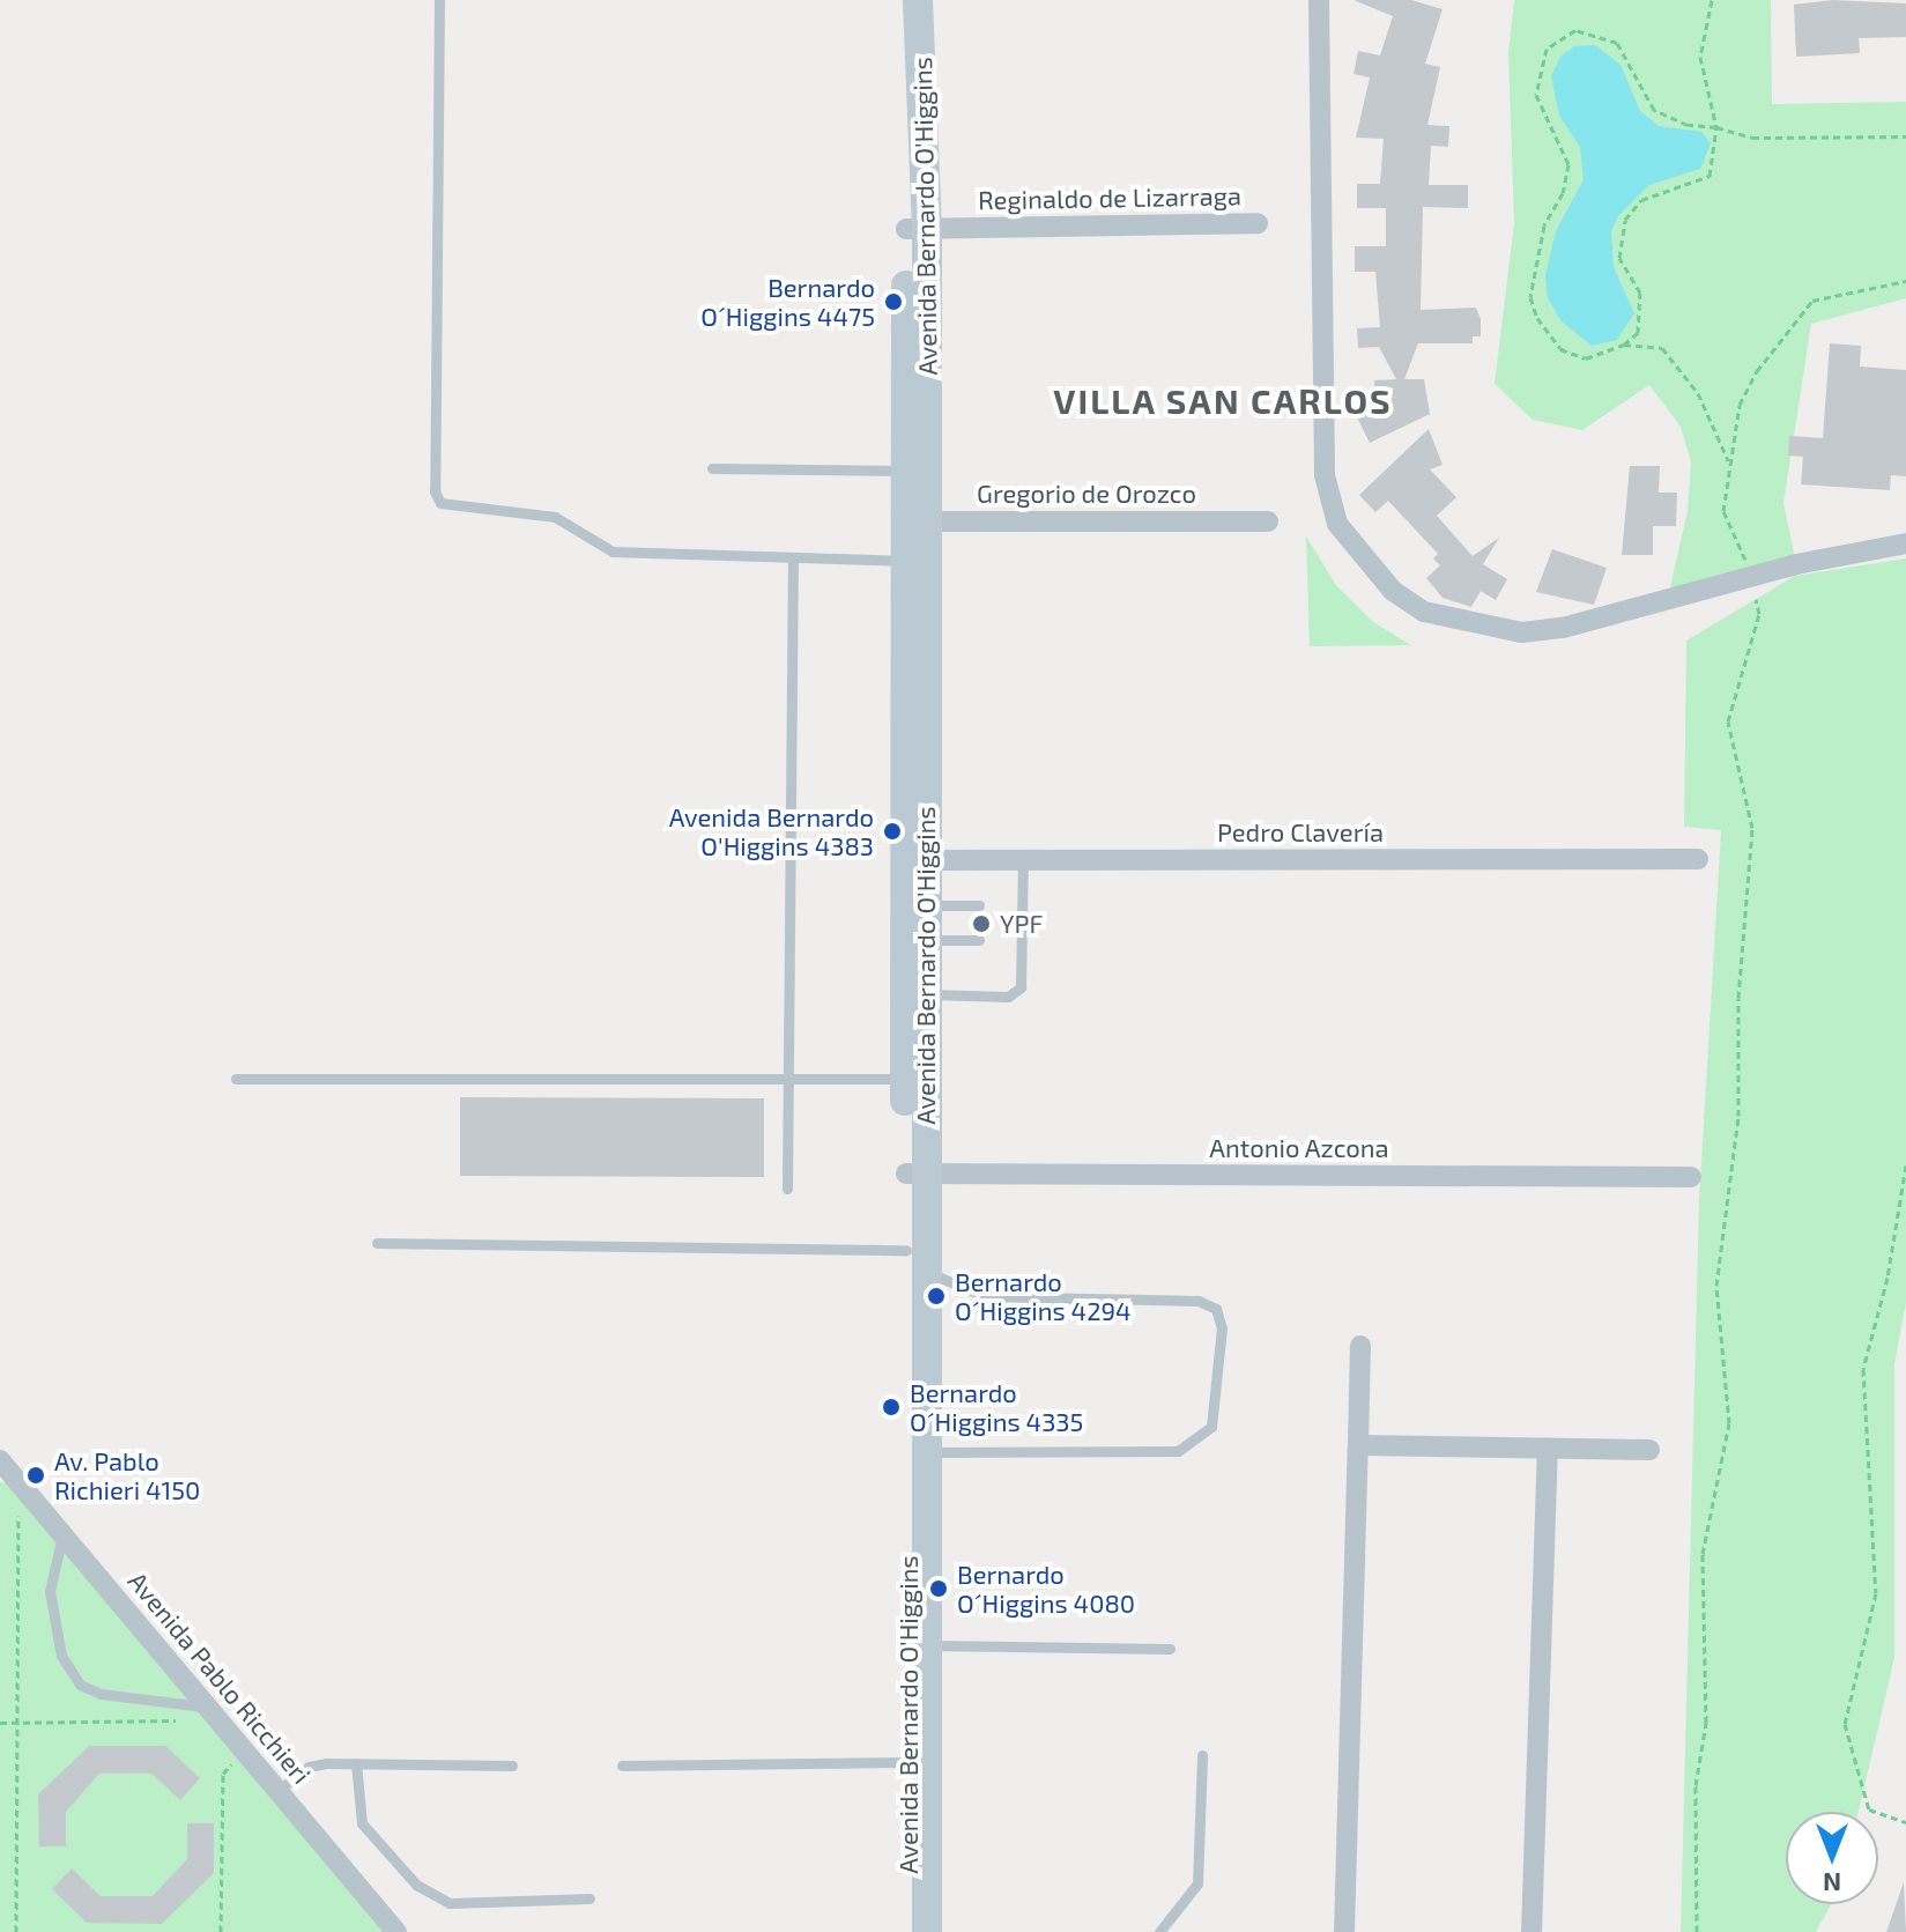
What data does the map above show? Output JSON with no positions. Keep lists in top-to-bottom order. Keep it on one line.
{"streets":{"main road":["Avenida Bernardo O'Higgins"],"street":["Reginaldo de Lizarraga","Gregorio de Orozco","Pedro Clavería","Antonio Azcona","Avenida Pablo Ricchieri"]},"crossings":[["Reginaldo de Lizarraga","Avenida Bernardo O'Higgins"],["Avenida Bernardo O'Higgins","Gregorio de Orozco"],["Avenida Bernardo O'Higgins","Pedro Clavería"],["Avenida Bernardo O'Higgins","Antonio Azcona"]],"districts":["VILLA SAN CARLOS"],"places":["Bernardo O´Higgins 4475","Avenida Bernardo O'Higgins 4383","YPF","Bernardo O´Higgins 4294","Bernardo O´Higgins 4335","Av. Pablo Richieri 4150","Bernardo O´Higgins 4080"],"north":"bottom"}
